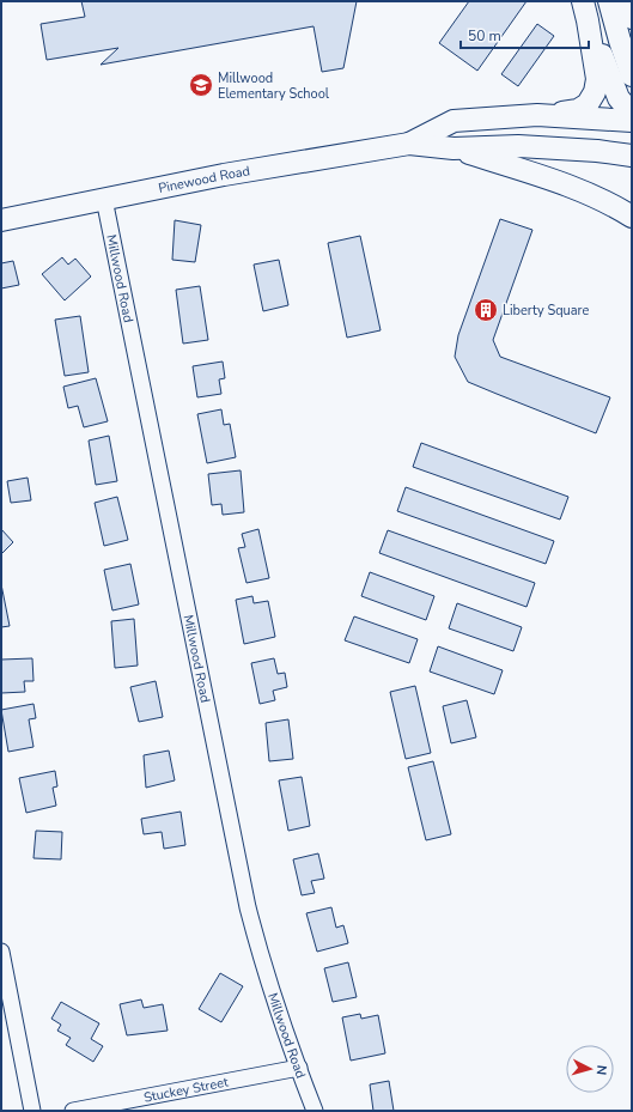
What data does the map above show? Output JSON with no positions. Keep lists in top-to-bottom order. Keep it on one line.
{"streets":{"main road":["Pinewood Road"],"street":["Millwood Road","Stuckey Street"]},"crossings":[["Pinewood Road","Millwood Road"],["Millwood Road","Stuckey Street"]],"places":{"school or university":["Millwood Elementary School"],"building":["Liberty Square"]},"scale_bar":"50 m","north":"right"}
